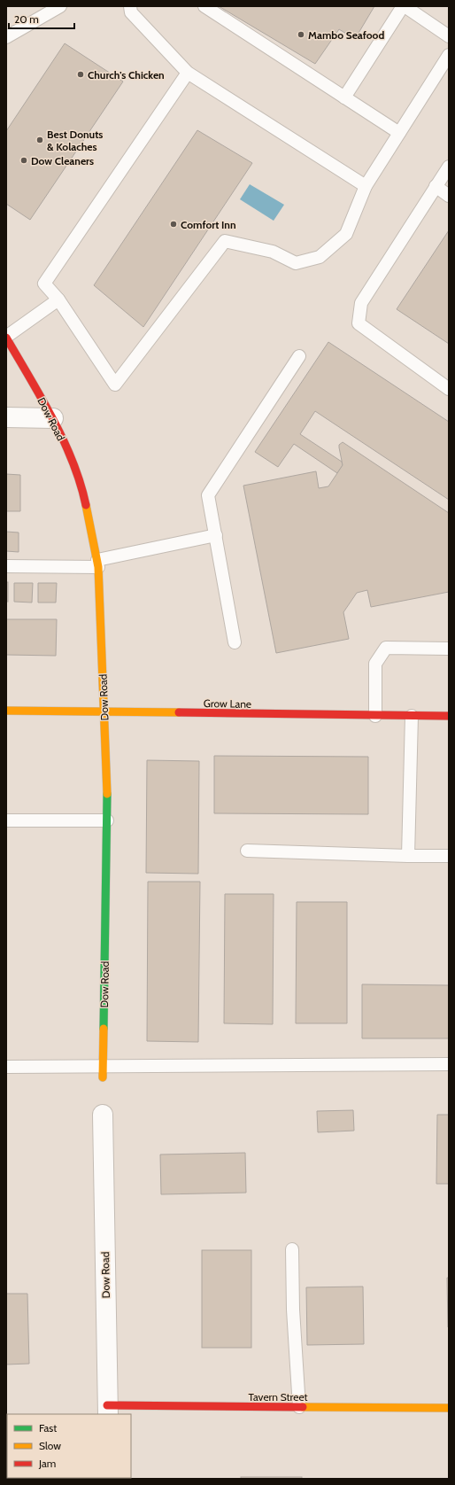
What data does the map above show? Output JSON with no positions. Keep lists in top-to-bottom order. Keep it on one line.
{"streets":{"street":["Dow Road","Grow Lane","Tavern Street"]},"crossings":[["Dow Road","Grow Lane"],["Dow Road","Tavern Street"]],"places":["Mambo Seafood","Church's Chicken","Best Donuts & Kolaches","Dow Cleaners","Comfort Inn"],"legend":["Fast","Slow","Jam"],"scale_bar":"20 m"}
